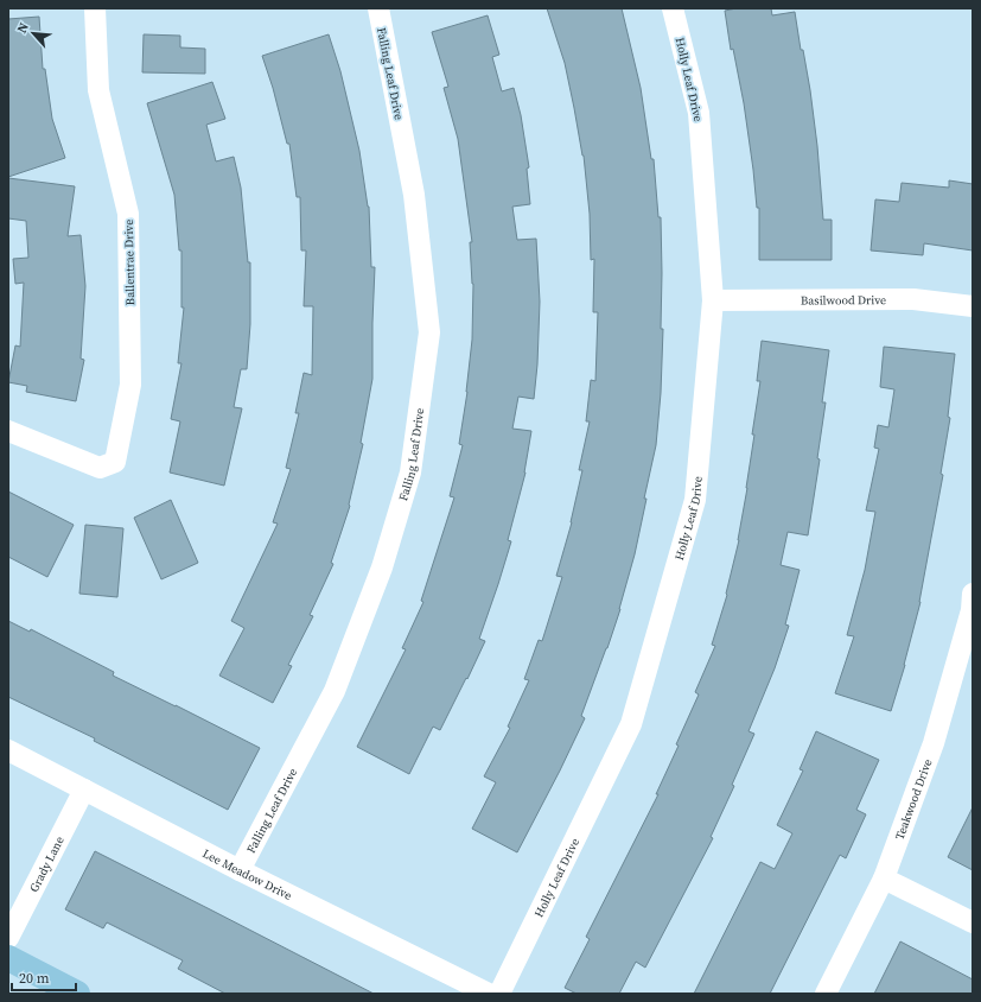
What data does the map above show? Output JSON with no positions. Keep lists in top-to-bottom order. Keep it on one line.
{"streets":{"street":["Falling Leaf Drive","Holly Leaf Drive","Ballentrae Drive","Basilwood Drive","Teakwood Drive","Grady Lane","Lee Meadow Drive"]},"crossings":[["Falling Leaf Drive","Lee Meadow Drive"],["Holly Leaf Drive","Basilwood Drive"],["Grady Lane","Lee Meadow Drive"]],"scale_bar":"20 m","north":"top left"}
